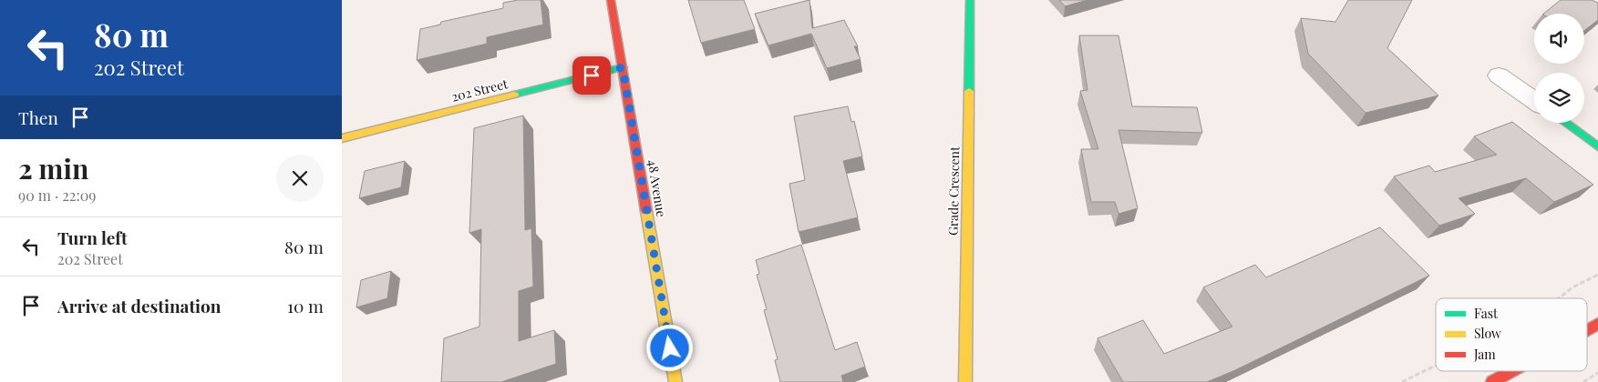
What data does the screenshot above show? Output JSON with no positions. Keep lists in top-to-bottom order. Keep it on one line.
{"streets":{"street":["202 Street","48 Avenue","Grade Crescent"]},"crossings":[["202 Street","48 Avenue"]],"legend":["Fast","Slow","Jam"],"page":{"turn":["80 m","202 Street"],"then":"Then","heading":["2 min","90 m · 22:09"],"list":[{"name":"Turn left","note":"202 Street","value":"80 m"},{"name":"Arrive at destination","value":"10 m"}]}}
